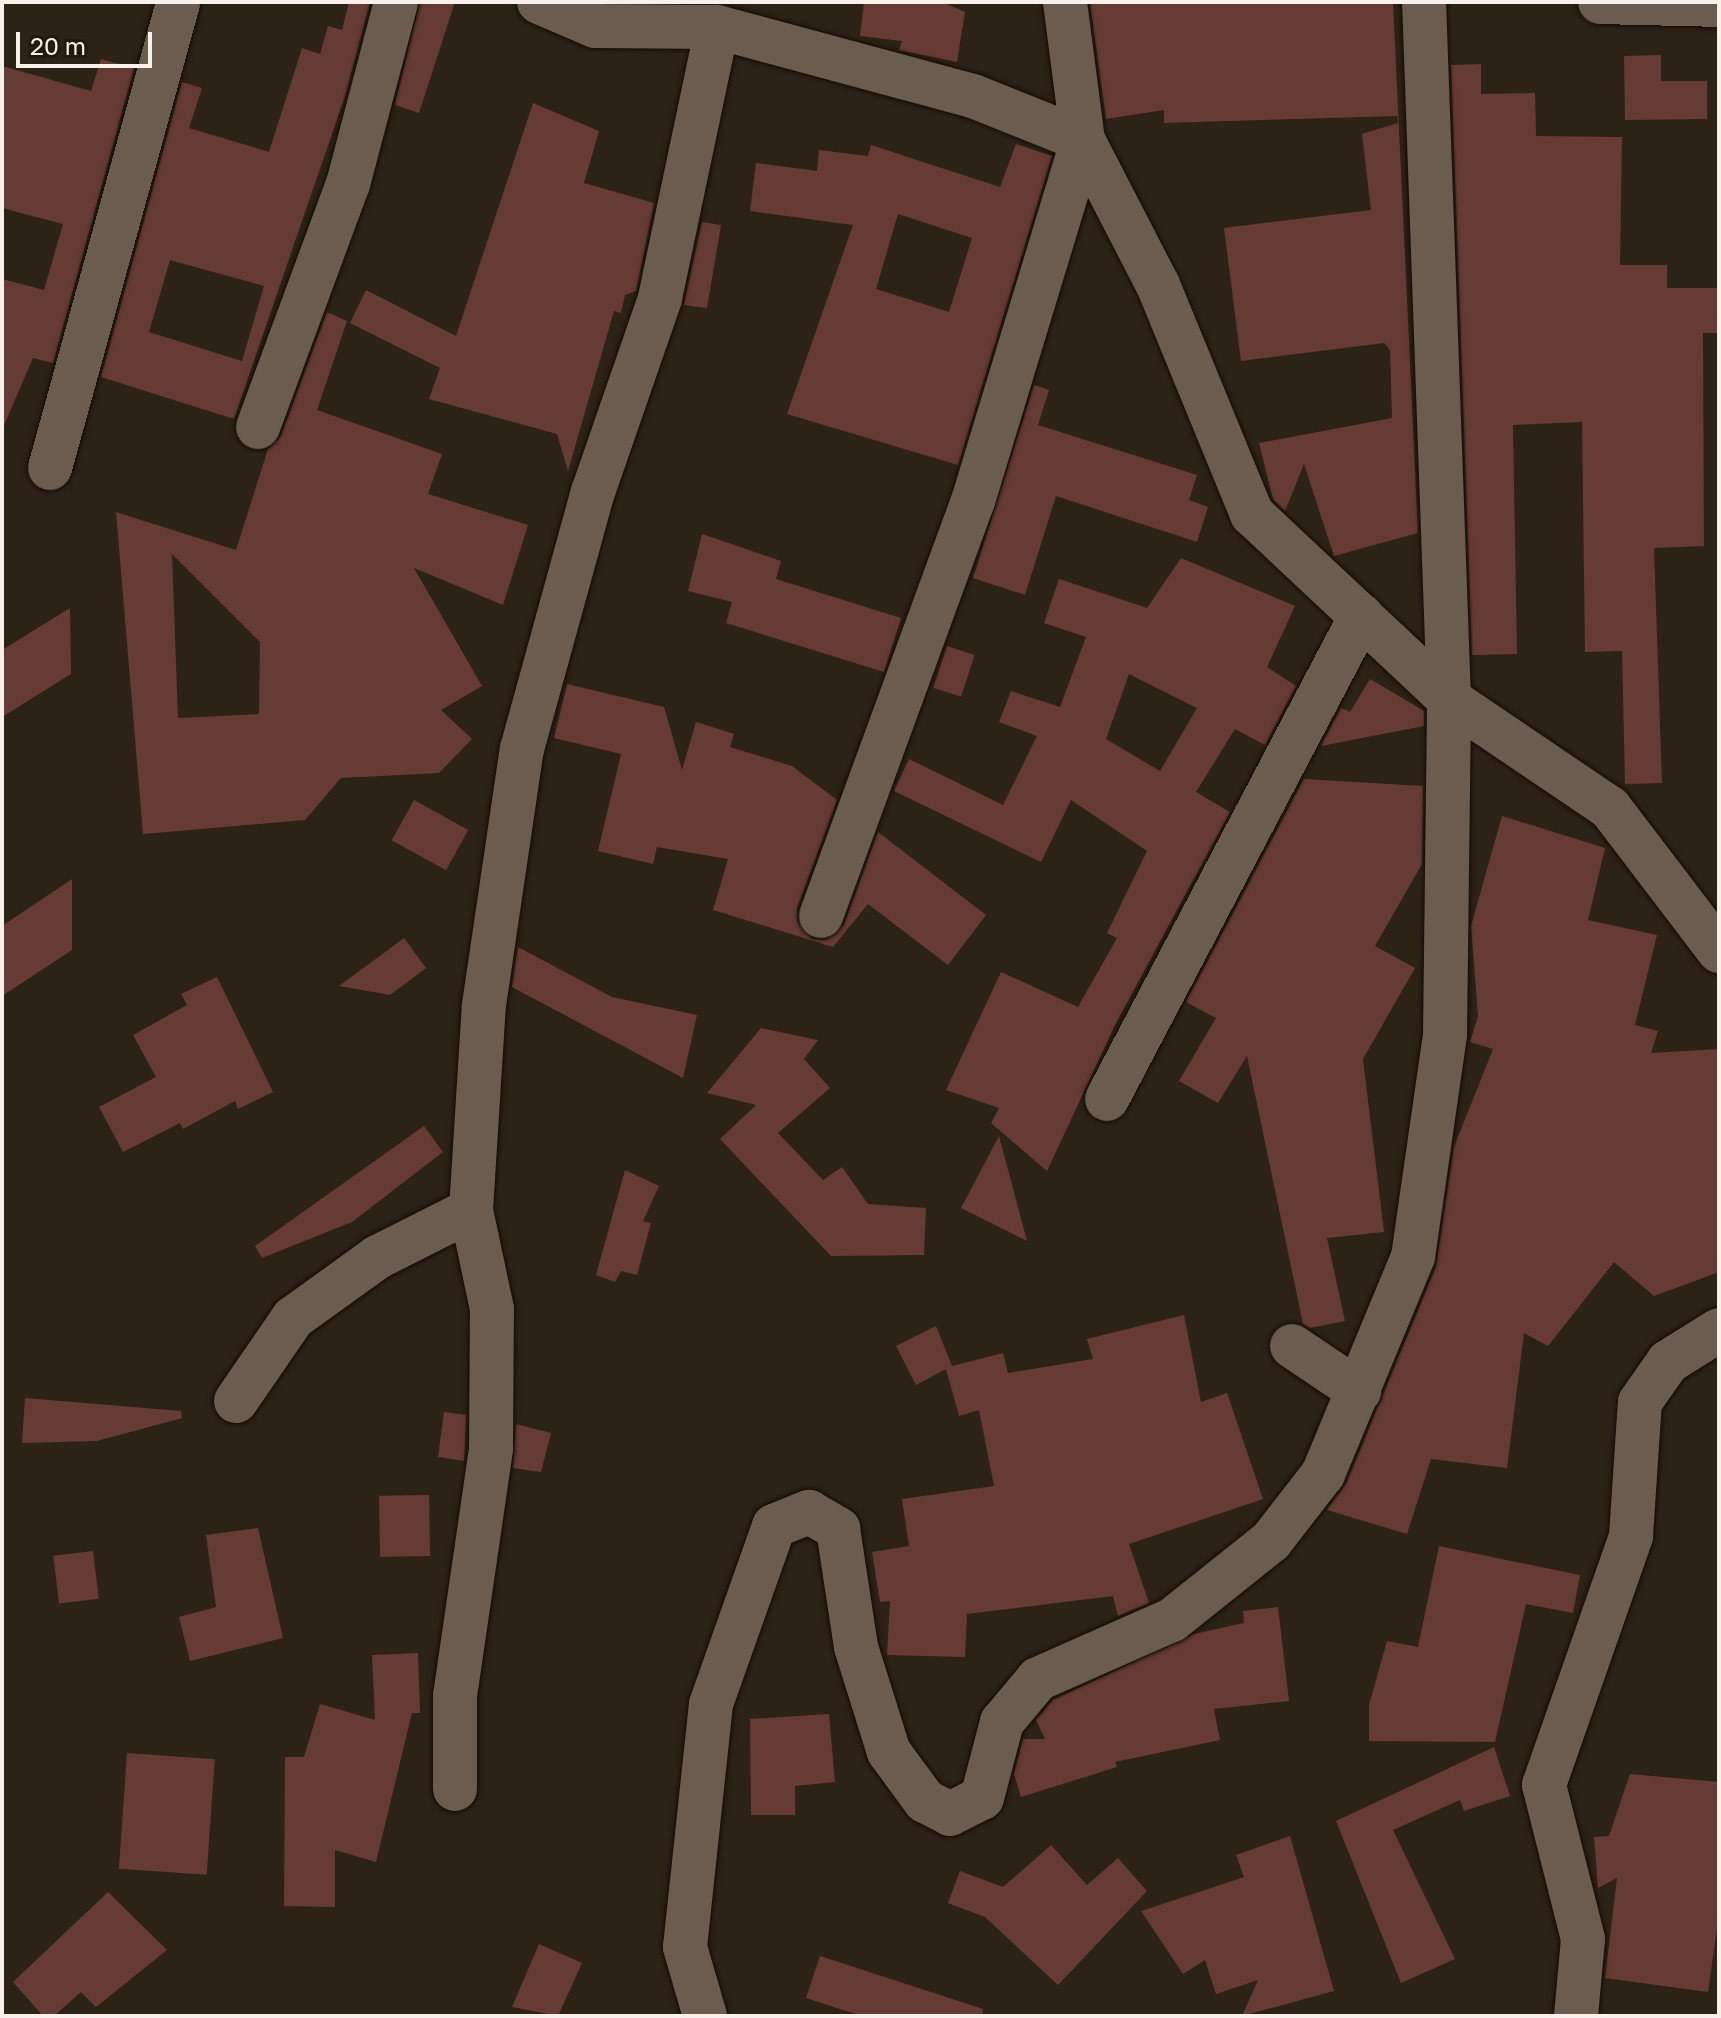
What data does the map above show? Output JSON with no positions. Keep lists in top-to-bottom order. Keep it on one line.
{"scale_bar":"20 m"}
